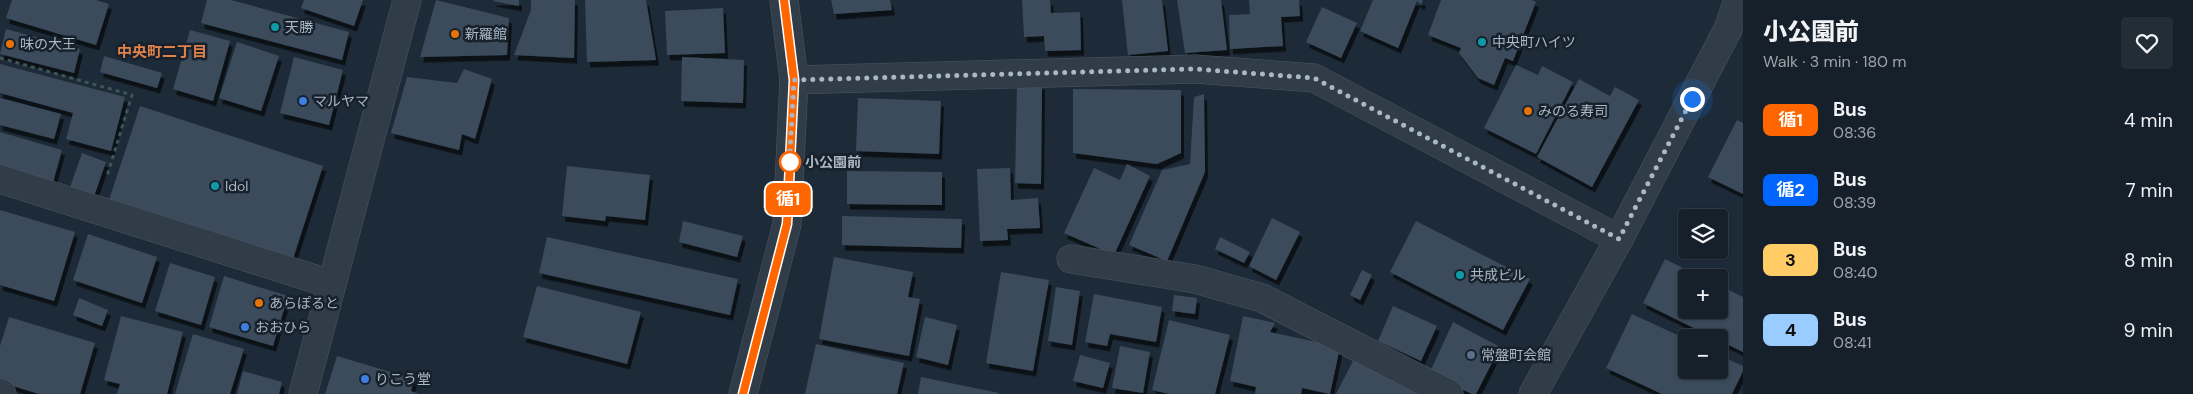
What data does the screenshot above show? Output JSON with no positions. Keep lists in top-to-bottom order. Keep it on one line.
{"districts":["中央町二丁目"],"places":["天勝","新羅館","中央町ハイツ","味の大王","マルヤマ","みのる寿司","小公園前","Idol","共成ビル","あらぽると","おおひら","常盤町会館","りこう堂"],"lines":["bus line 循1"],"page":{"on_map":"循1","heading":["小公園前","Walk · 3 min · 180 m"],"list":[{"mark":"循1","name":"Bus","note":"08:36","value":"4 min"},{"mark":"循2","name":"Bus","note":"08:39","value":"7 min"},{"mark":"3","name":"Bus","note":"08:40","value":"8 min"},{"mark":"4","name":"Bus","note":"08:41","value":"9 min"}],"map_buttons":["+","−"]}}
